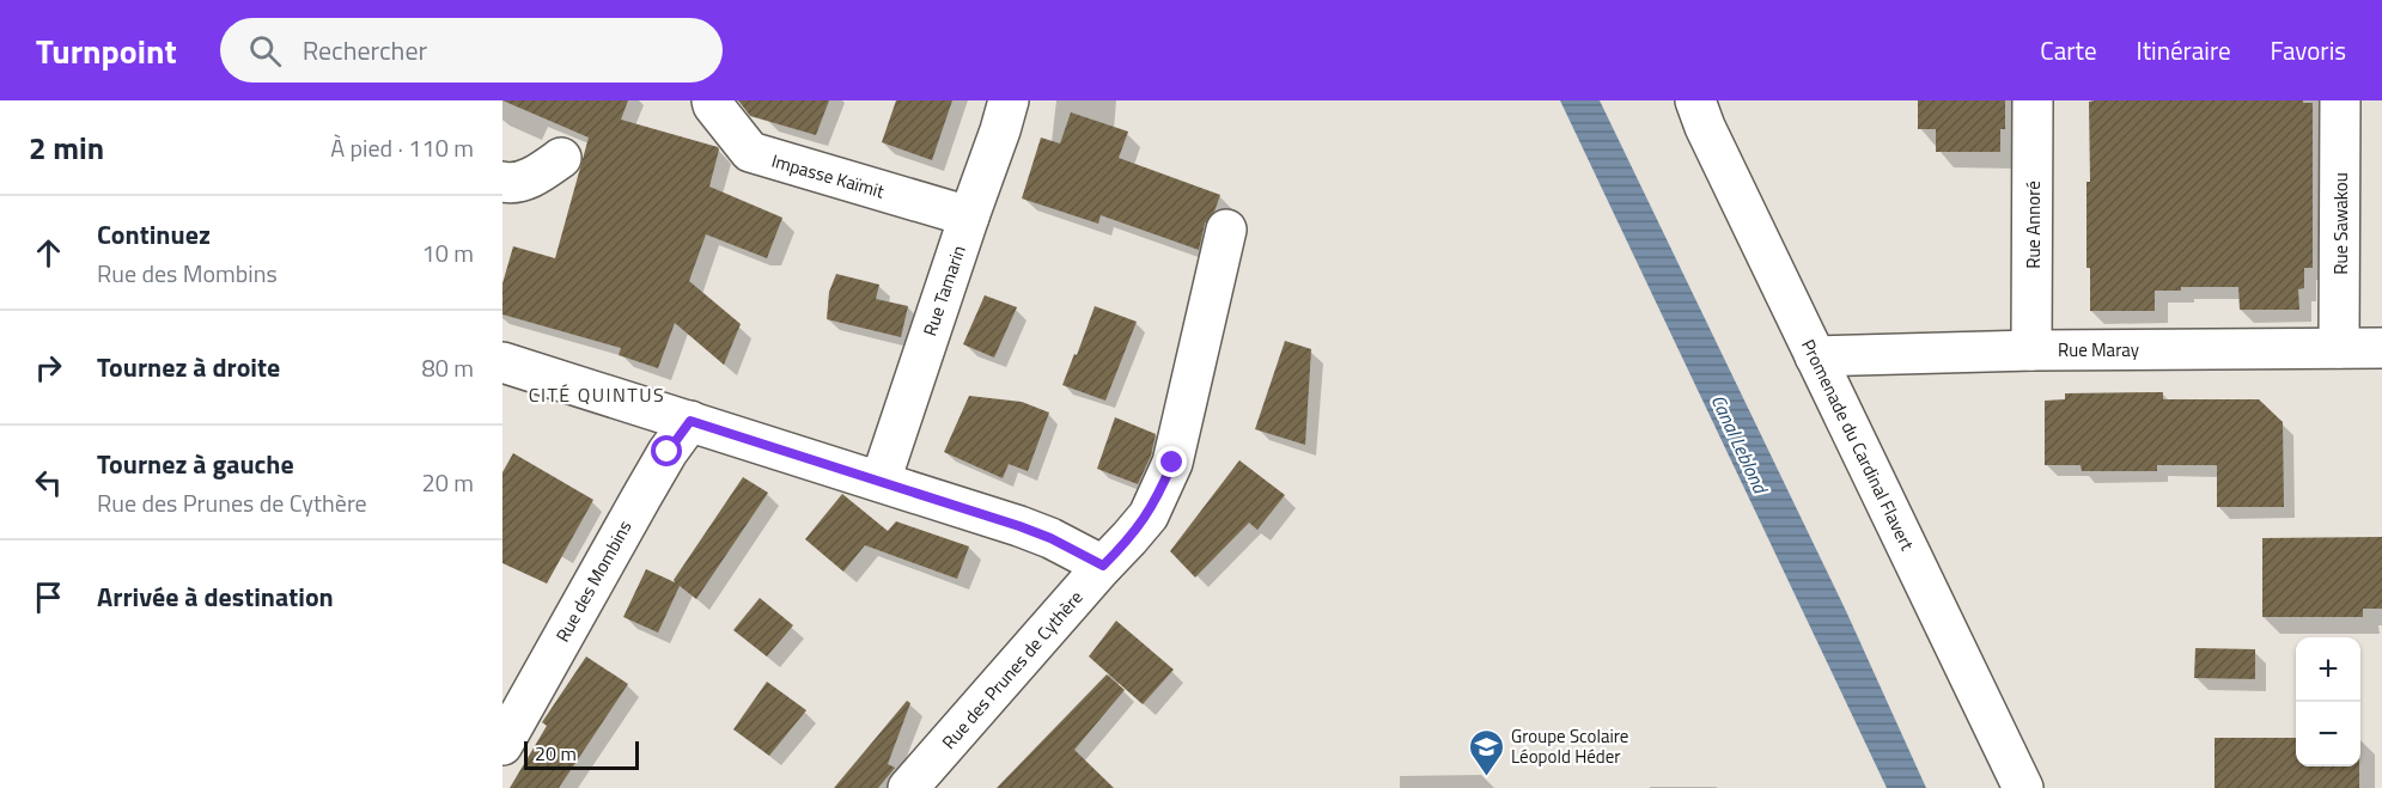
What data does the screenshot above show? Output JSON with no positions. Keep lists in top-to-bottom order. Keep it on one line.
{"streets":{"street":["Impasse Kaïmit","Rue Sawakou","Rue Annoré","Rue Tamarin","Rue Maray","Promenade du Cardinal Flavert","Rue des Mombins","Rue des Prunes de Cythère"]},"crossings":[["Impasse Kaïmit","Rue Tamarin"],["Rue Sawakou","Rue Maray"],["Rue Annoré","Rue Maray"],["Rue Maray","Promenade du Cardinal Flavert"]],"districts":["CITÉ QUINTUS"],"water":["Canal Leblond"],"places":{"school or university":["Groupe Scolaire Léopold Héder"]},"scale_bar":"20 m","page":{"header":"Turnpoint","search":"Rechercher","nav":["Carte","Itinéraire","Favoris"],"heading":["2 min","À pied · 110 m"],"list":[["Continuez","Rue des Mombins","10 m"],["Tournez à droite","80 m"],["Tournez à gauche","Rue des Prunes de Cythère","20 m"],"Arrivée à destination"],"map_buttons":["+","−"],"scale":"20 m"}}
